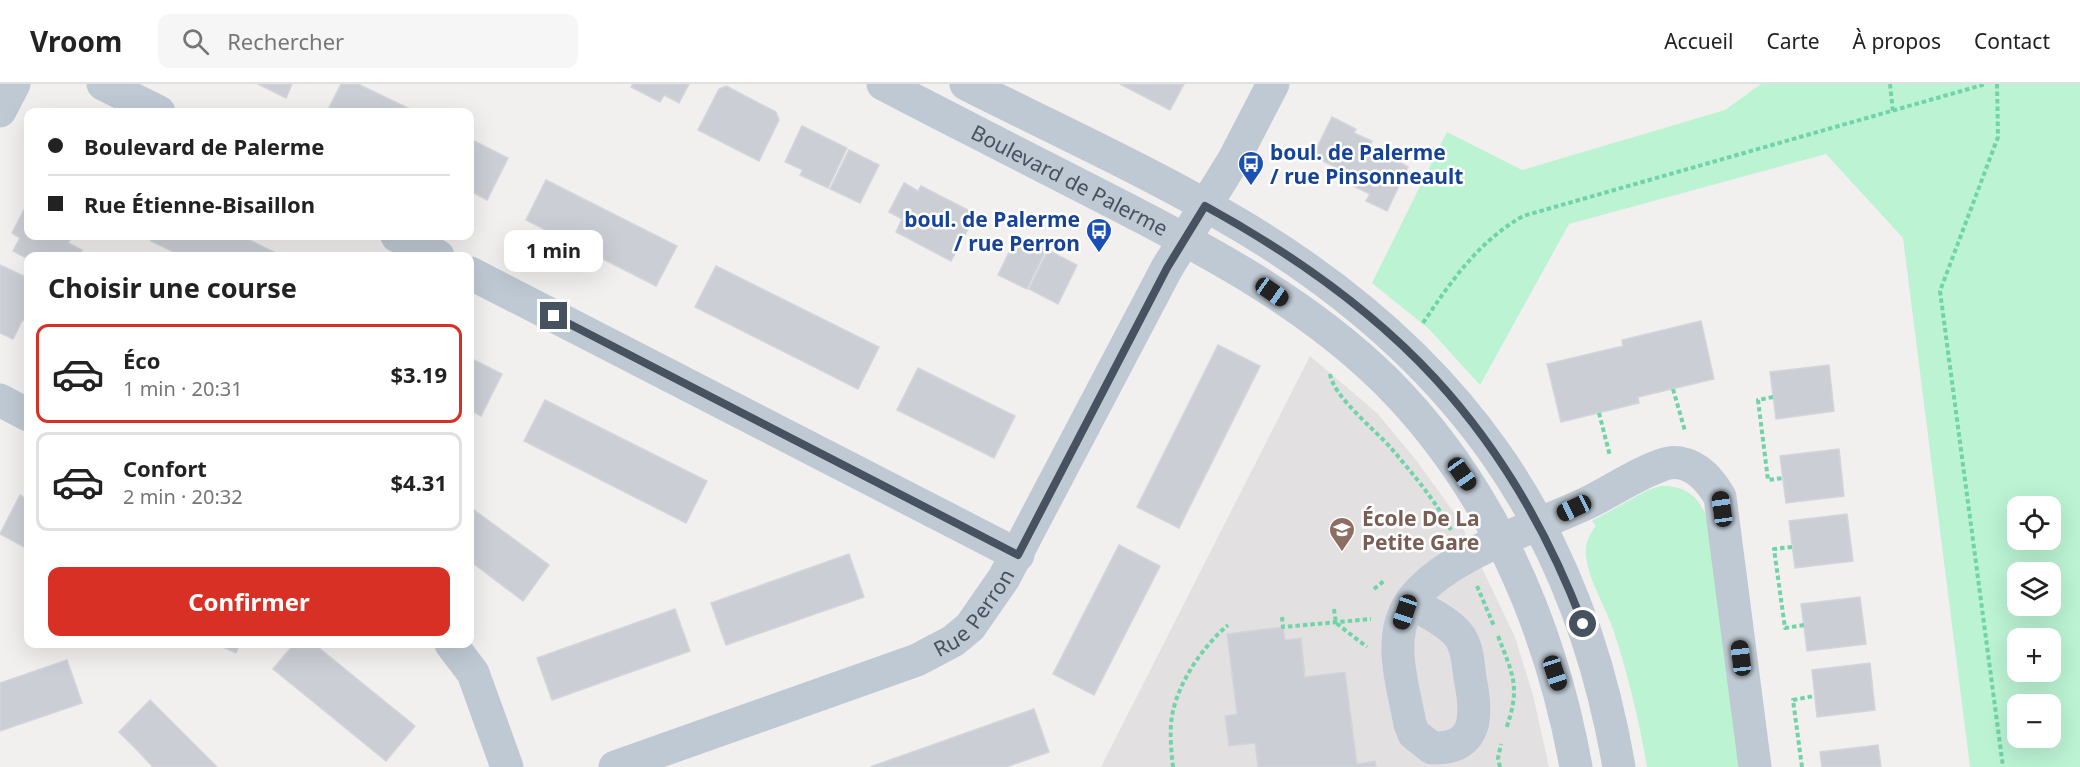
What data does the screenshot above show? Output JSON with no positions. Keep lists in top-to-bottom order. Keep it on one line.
{"streets":{"street":["Boulevard de Palerme","Rue Perron"]},"crossings":[["Boulevard de Palerme","Rue Perron"]],"places":{"bus stop":["boul. de Palerme / rue Pinsonneault","boul. de Palerme / rue Perron"],"school or university":["École De La Petite Gare"]},"page":{"header":"Vroom","search":"Rechercher","nav":["Accueil","Carte","À propos","Contact"],"banner":["Boulevard de Palerme","Rue Étienne-Bisaillon"],"bubble":"1 min","heading":"Choisir une course","list":[{"name":"Éco","note":"1 min · 20:31","value":"$3.19"},{"name":"Confort","note":"2 min · 20:32","value":"$4.31"}],"map_buttons":["+","−"],"buttons":"Confirmer"}}
